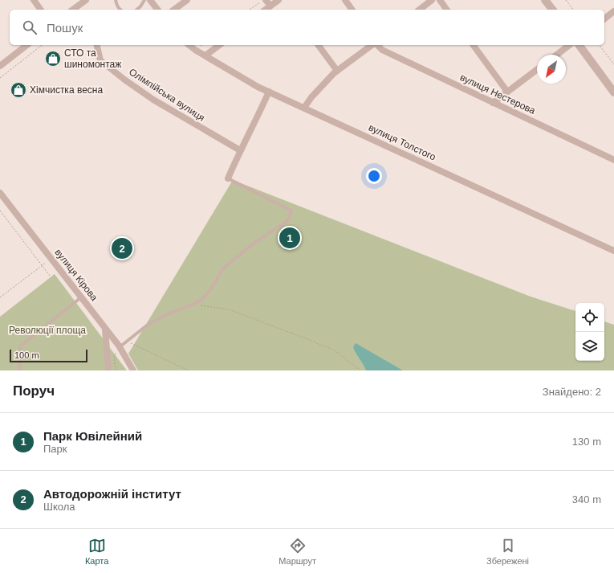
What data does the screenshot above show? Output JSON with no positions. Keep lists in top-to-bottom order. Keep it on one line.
{"streets":{"street":["вулиця Нестерова","Олімпійська вулиця","вулиця Толстого","вулиця Кірова"]},"parks":["Революції площа"],"places":{"shop":["СТО та шиномонтаж","Хімчистка весна"]},"scale_bar":"100 m","north":"bottom left","page":{"search":"Пошук","pins":["1","2"],"scale":"100 m","heading":["Поруч","Знайдено: 2"],"list":[{"mark":"1","name":"Парк Ювілейний","note":"Парк","value":"130 m"},{"mark":"2","name":"Автодорожній інститут","note":"Школа","value":"340 m"}],"nav":["Карта","Маршрут","Збережені"]}}
